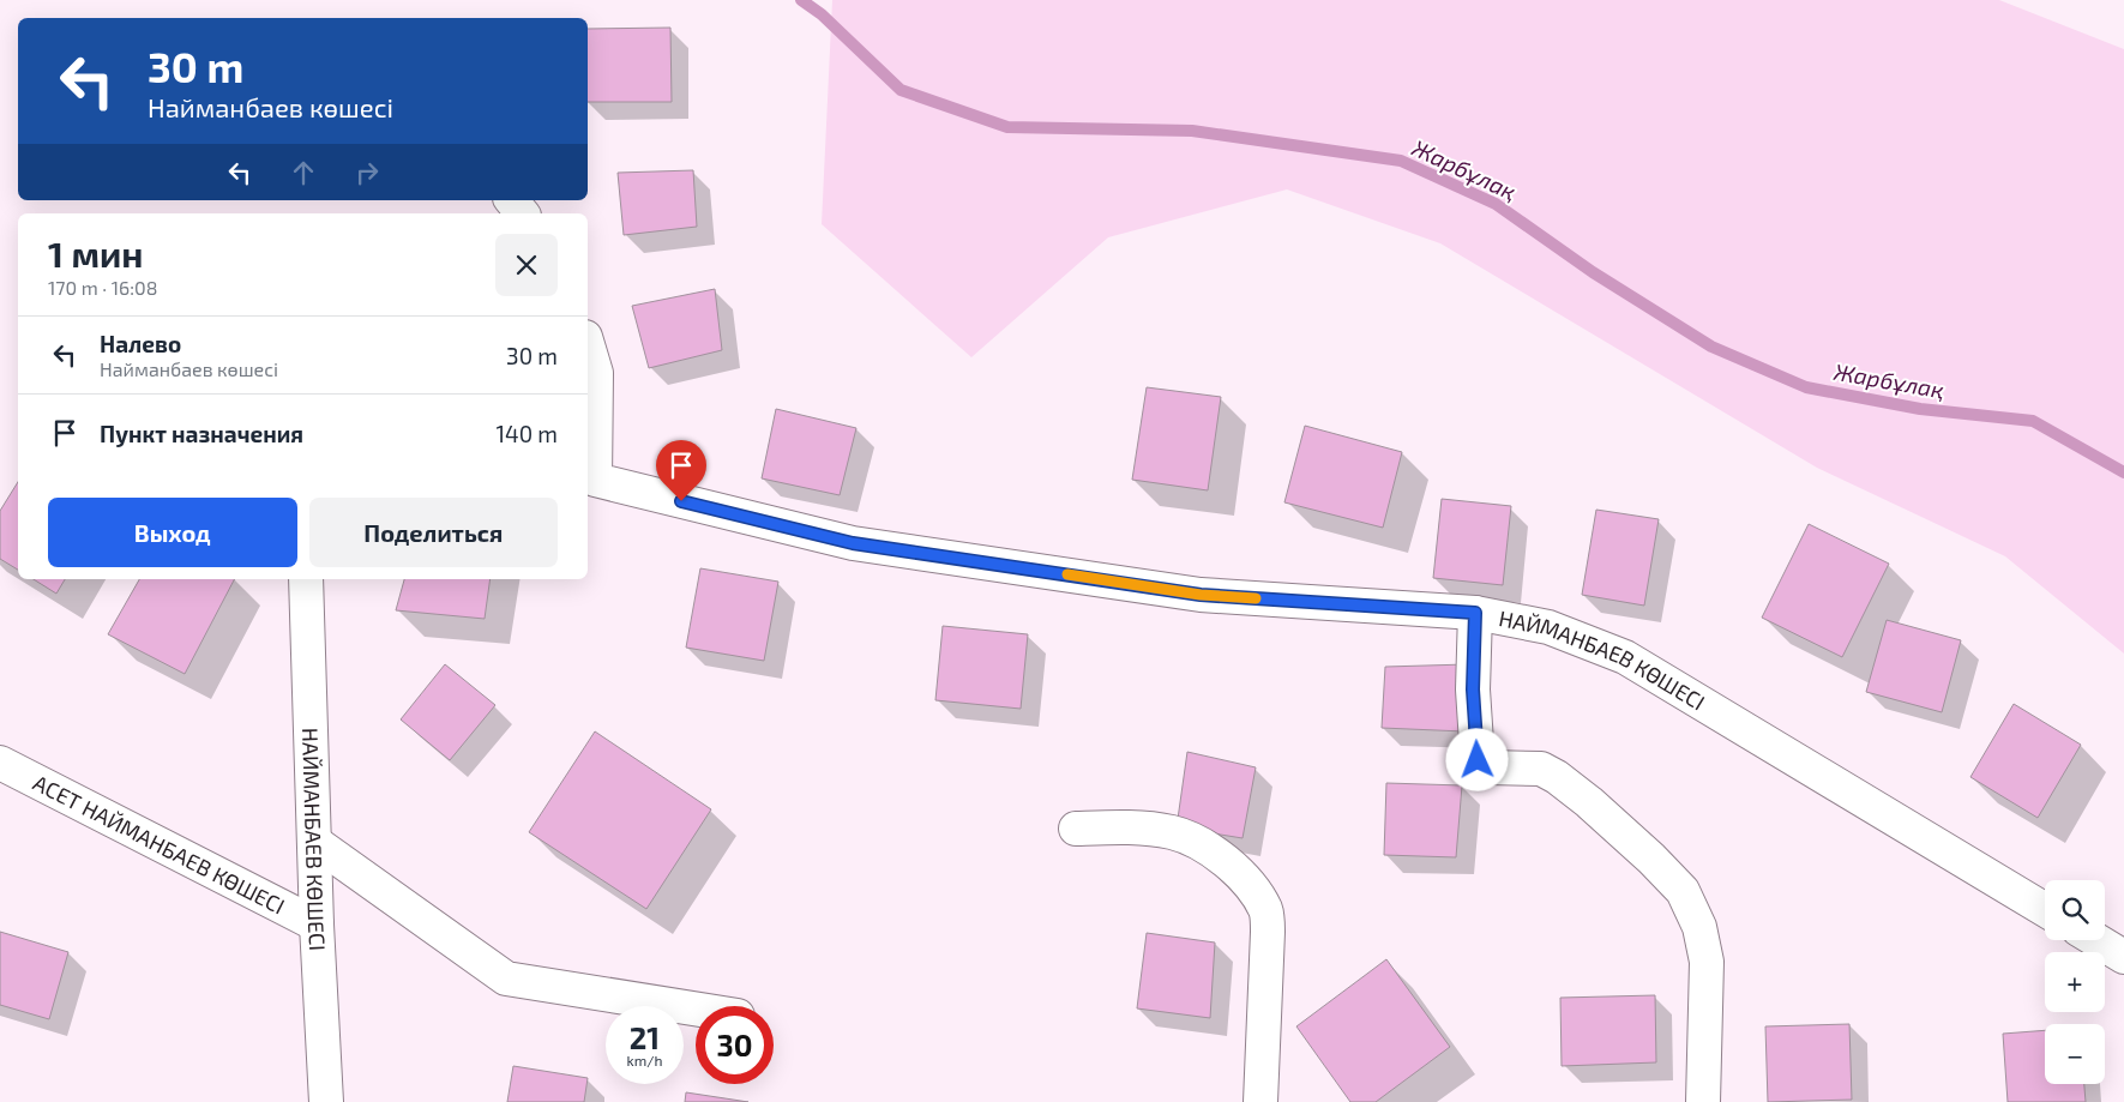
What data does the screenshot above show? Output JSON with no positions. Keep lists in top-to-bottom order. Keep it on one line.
{"streets":{"street":["НАЙМАНБАЕВ КӨШЕСІ","АСЕТ НАЙМАНБАЕВ КӨШЕСІ"]},"crossings":[["НАЙМАНБАЕВ КӨШЕСІ","АСЕТ НАЙМАНБАЕВ КӨШЕСІ"]],"water":["Жарбұлақ"],"page":{"turn":["30 m","Найманбаев көшесі"],"heading":["1 мин","170 m · 16:08"],"list":[{"name":"Налево","note":"Найманбаев көшесі","value":"30 m"},{"name":"Пункт назначения","value":"140 m"}],"buttons":["Выход","Поделиться"],"map_buttons":["+","−"],"speed":"21 km/h","limit":"30"}}
